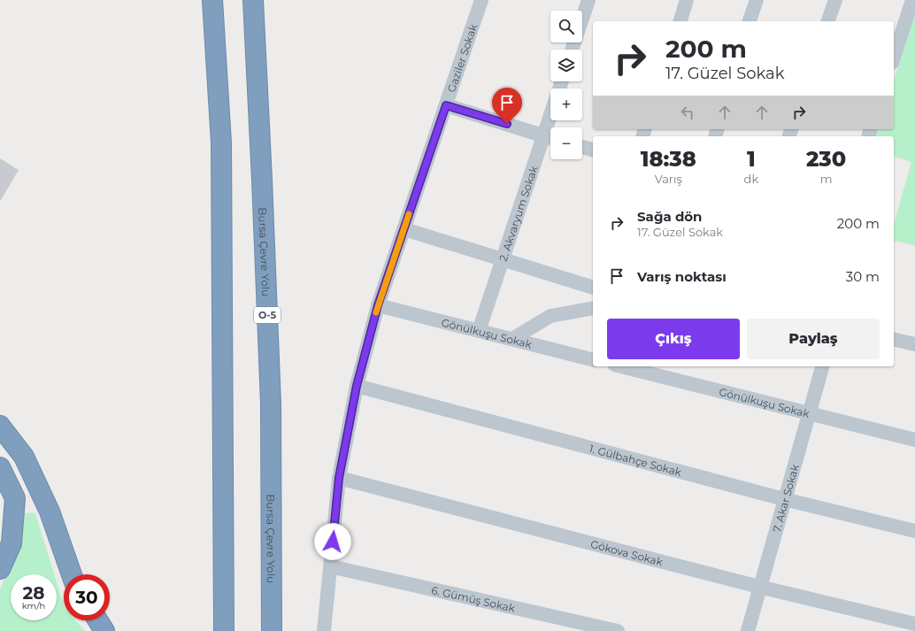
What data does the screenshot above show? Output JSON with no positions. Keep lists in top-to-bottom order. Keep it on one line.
{"streets":{"highway":["Bursa Çevre Yolu","O-5"],"street":["Gaziler Sokak","2. Akvaryum Sokak","Gönülkuşu Sokak","1. Gülbahçe Sokak","7. Akar Sokak","Gökova Sokak","6. Gümüş Sokak"]},"crossings":[["Gaziler Sokak","Gönülkuşu Sokak"],["Gaziler Sokak","1. Gülbahçe Sokak"],["Gaziler Sokak","Gökova Sokak"],["Gaziler Sokak","6. Gümüş Sokak"],["2. Akvaryum Sokak","Gönülkuşu Sokak"],["Gönülkuşu Sokak","7. Akar Sokak"],["1. Gülbahçe Sokak","7. Akar Sokak"],["7. Akar Sokak","Gökova Sokak"]],"page":{"map_buttons":["+","−"],"turn":["200 m","17. Güzel Sokak"],"eta":["18:38","Varış","1","dk","230","m"],"list":[{"name":"Sağa dön","note":"17. Güzel Sokak","value":"200 m"},{"name":"Varış noktası","value":"30 m"}],"buttons":["Çıkış","Paylaş"],"speed":"28 km/h","limit":"30"}}
